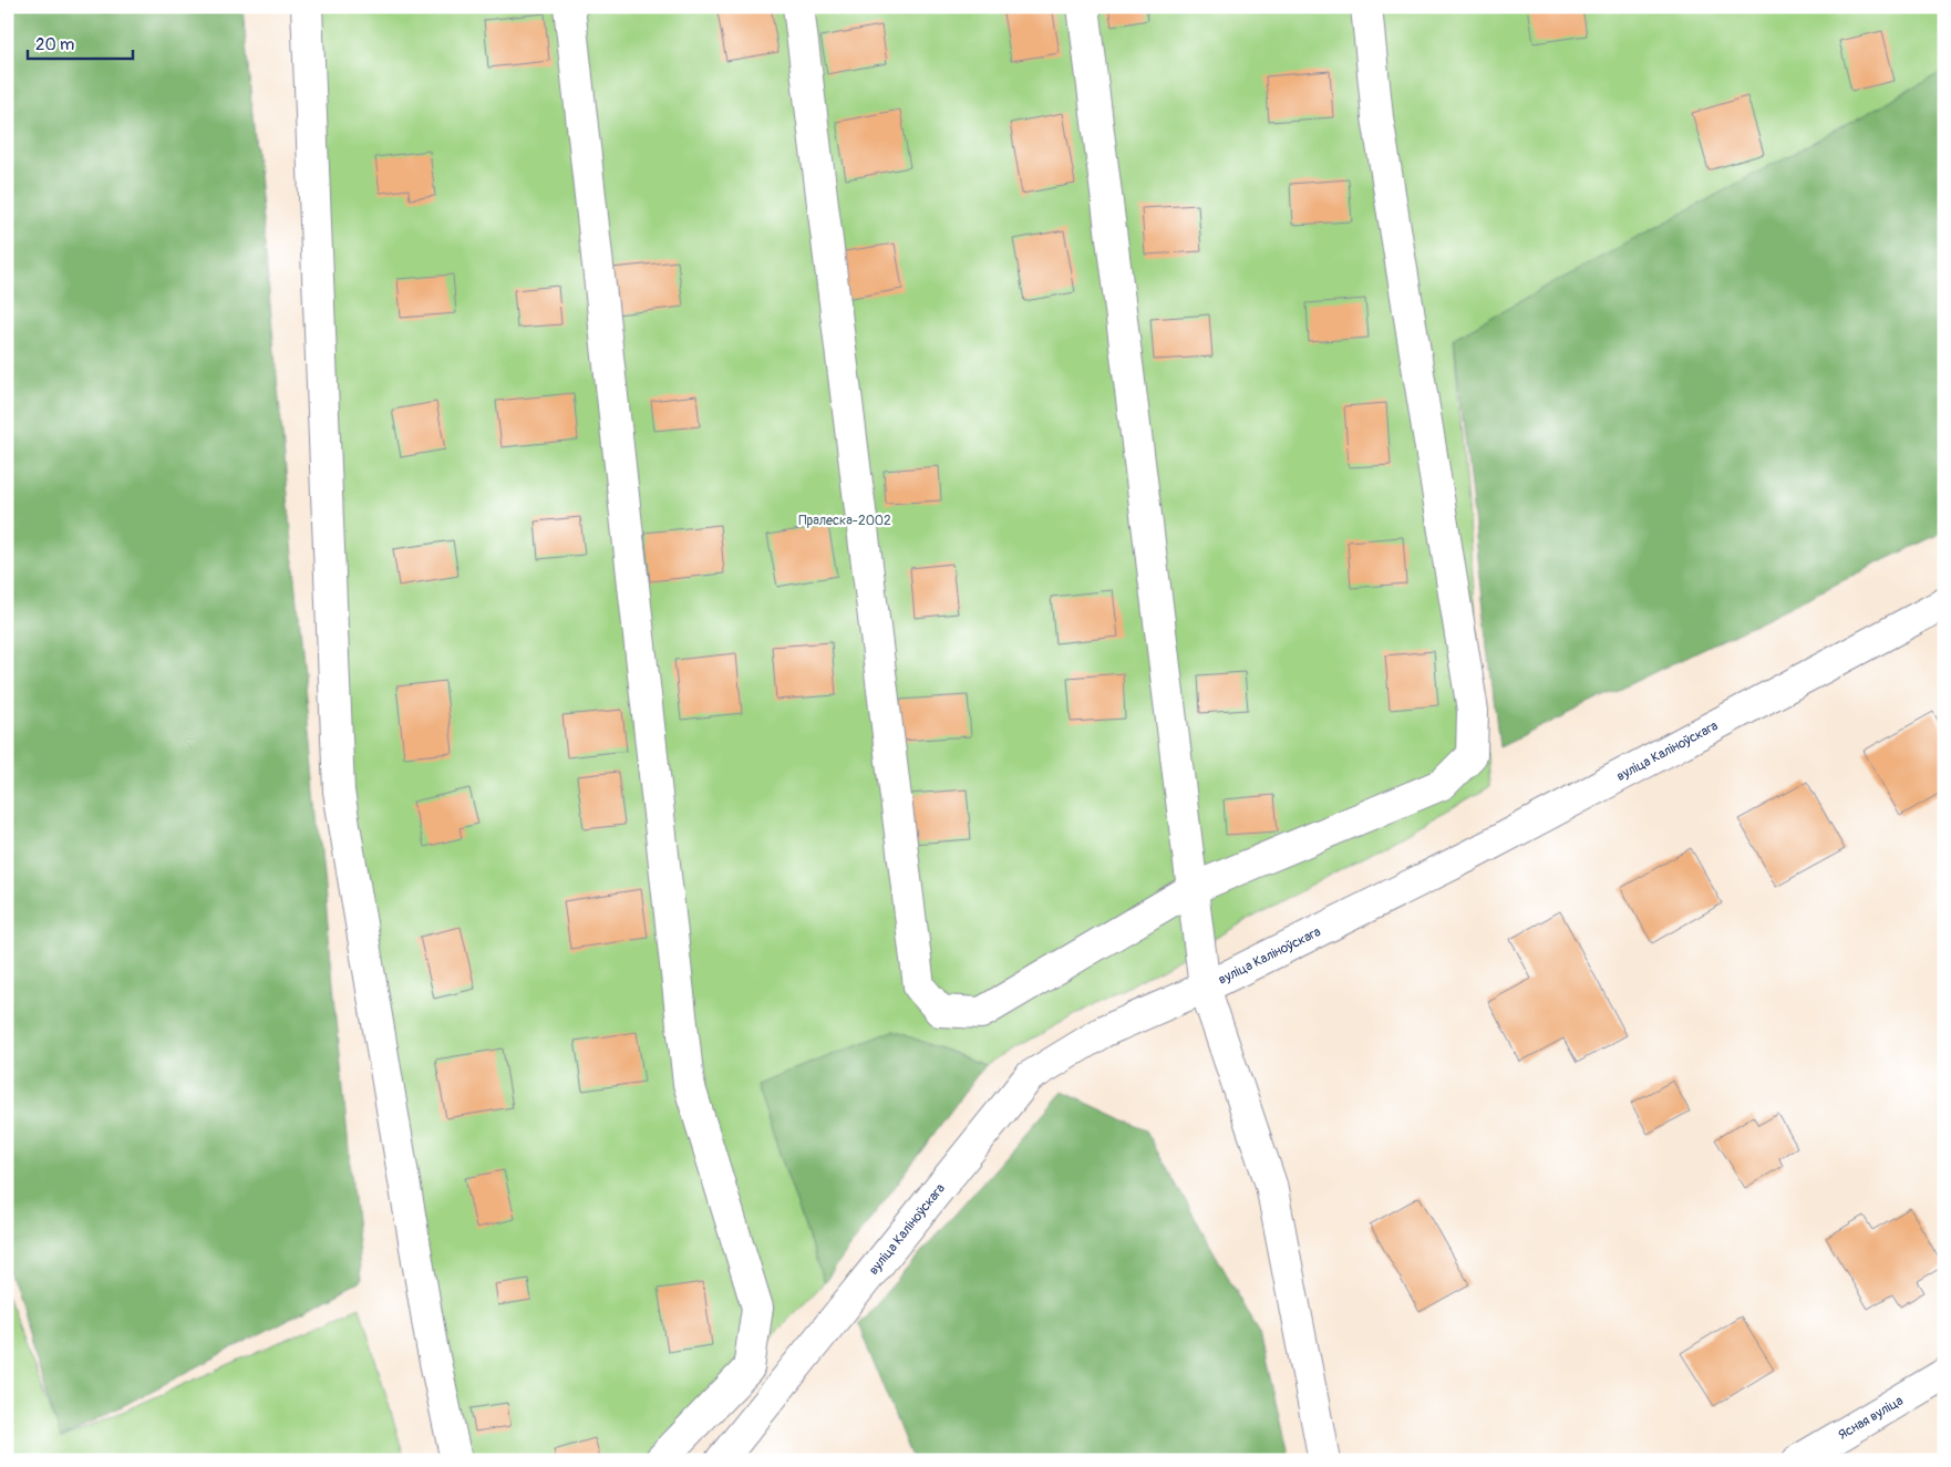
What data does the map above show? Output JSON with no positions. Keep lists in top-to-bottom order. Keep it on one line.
{"streets":{"street":["вуліца Каліноўскага","Ясная вуліца"]},"parks":["Пралеска-2002"],"scale_bar":"20 m"}
